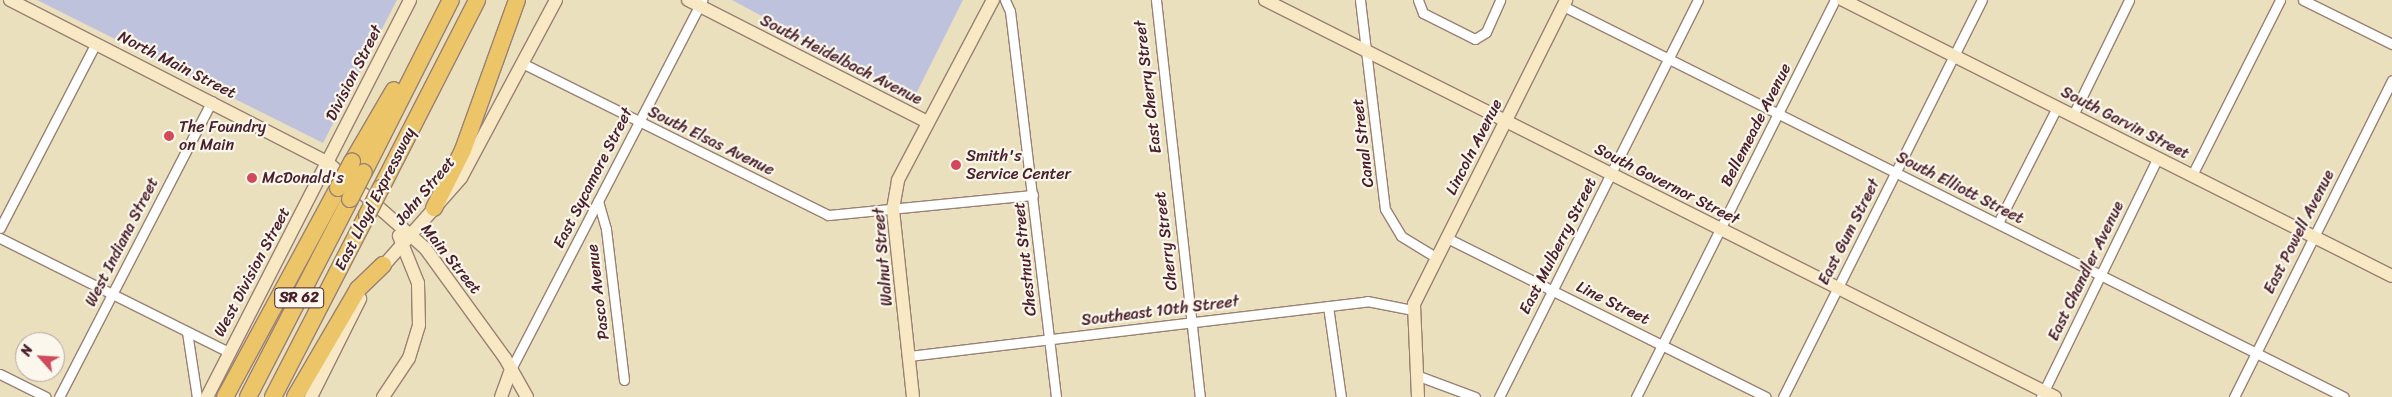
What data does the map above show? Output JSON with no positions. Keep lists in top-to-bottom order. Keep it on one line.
{"streets":{"highway":["East Lloyd Expressway","SR 62"],"street":["South Heidelbach Avenue","North Main Street","Division Street","East Cherry Street","South Garvin Street","Bellemeade Avenue","South Elsas Avenue","Canal Street","Lincoln Avenue","East Sycamore Street","South Governor Street","South Elliott Street","John Street","East Gum Street","East Powell Avenue","Cherry Street","West Indiana Street","East Mulberry Street","Walnut Street","Main Street","Chestnut Street","East Chandler Avenue","West Division Street","Pasco Avenue","Line Street","Southeast 10th Street"]},"crossings":[["South Heidelbach Avenue","East Sycamore Street"],["South Heidelbach Avenue","Walnut Street"],["North Main Street","Division Street"],["North Main Street","West Indiana Street"],["North Main Street","Main Street"],["North Main Street","West Division Street"],["Division Street","Main Street"],["Division Street","West Division Street"],["East Cherry Street","Cherry Street"],["South Garvin Street","East Gum Street"],["South Garvin Street","East Powell Avenue"],["South Garvin Street","East Chandler Avenue"],["Bellemeade Avenue","South Governor Street"],["Bellemeade Avenue","South Elliott Street"],["Bellemeade Avenue","Line Street"],["South Elsas Avenue","East Sycamore Street"],["South Elsas Avenue","John Street"],["South Elsas Avenue","Walnut Street"],["South Elsas Avenue","Chestnut Street"],["Canal Street","Lincoln Avenue"],["Canal Street","South Governor Street"],["Lincoln Avenue","South Governor Street"],["Lincoln Avenue","South Elliott Street"],["Lincoln Avenue","Line Street"],["Lincoln Avenue","Southeast 10th Street"],["East Sycamore Street","Main Street"],["East Sycamore Street","Pasco Avenue"],["South Governor Street","East Gum Street"],["South Governor Street","East Mulberry Street"],["South Governor Street","East Chandler Avenue"],["South Elliott Street","East Gum Street"],["South Elliott Street","East Powell Avenue"],["South Elliott Street","East Mulberry Street"],["South Elliott Street","East Chandler Avenue"],["John Street","Main Street"],["Cherry Street","Southeast 10th Street"],["East Mulberry Street","Line Street"],["Walnut Street","Southeast 10th Street"],["Main Street","West Division Street"],["Chestnut Street","Southeast 10th Street"]],"places":["The Foundry on Main","Smith's Service Center","McDonald's"],"north":"top left"}
